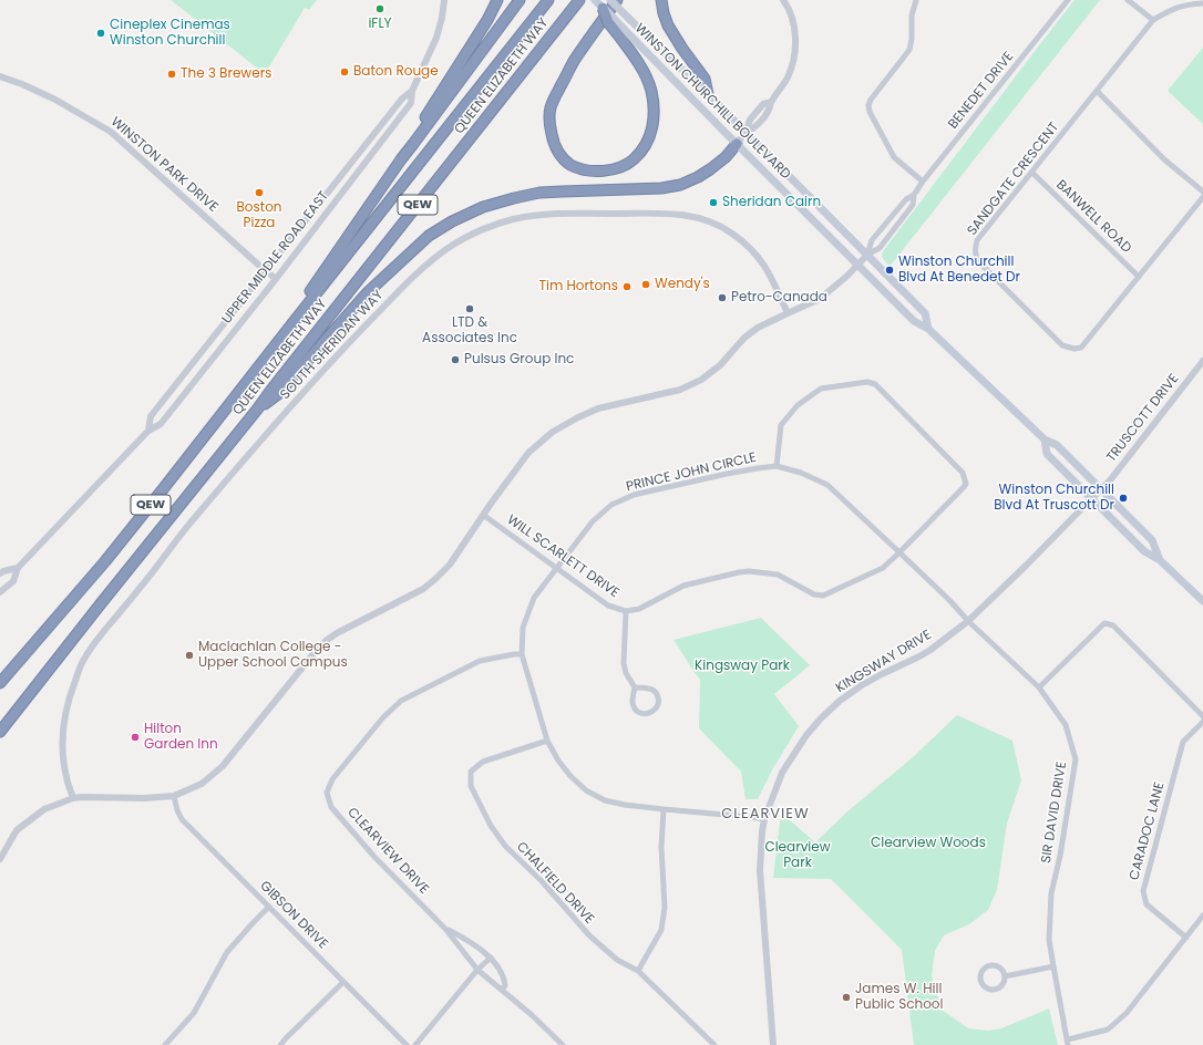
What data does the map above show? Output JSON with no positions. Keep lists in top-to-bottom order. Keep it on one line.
{"streets":{"highway":["QUEEN ELIZABETH WAY","QEW"],"main road":["WINSTON CHURCHILL BOULEVARD"],"street":["BENEDET DRIVE","WINSTON PARK DRIVE","SANDGATE CRESCENT","BANWELL ROAD","UPPER MIDDLE ROAD EAST","SOUTH SHERIDAN WAY","TRUSCOTT DRIVE","PRINCE JOHN CIRCLE","WILL SCARLETT DRIVE","KINGSWAY DRIVE","SIR DAVID DRIVE","CARADOC LANE","CLEARVIEW DRIVE","CHALFIELD DRIVE","GIBSON DRIVE"]},"crossings":[["BENEDET DRIVE","WINSTON CHURCHILL BOULEVARD"],["WINSTON CHURCHILL BOULEVARD","TRUSCOTT DRIVE"],["WINSTON CHURCHILL BOULEVARD","KINGSWAY DRIVE"],["WINSTON PARK DRIVE","UPPER MIDDLE ROAD EAST"],["SANDGATE CRESCENT","BANWELL ROAD"],["TRUSCOTT DRIVE","KINGSWAY DRIVE"],["PRINCE JOHN CIRCLE","WILL SCARLETT DRIVE"],["PRINCE JOHN CIRCLE","KINGSWAY DRIVE"],["PRINCE JOHN CIRCLE","SIR DAVID DRIVE"],["PRINCE JOHN CIRCLE","CLEARVIEW DRIVE"],["PRINCE JOHN CIRCLE","CHALFIELD DRIVE"],["KINGSWAY DRIVE","SIR DAVID DRIVE"]],"districts":["CLEARVIEW"],"parks":["Kingsway Park","Clearview Woods","Clearview Park"],"places":["iFLY","Cineplex Cinemas Winston Churchill","Baton Rouge","The 3 Brewers","Boston Pizza","Sheridan Cairn","Winston Churchill Blvd At Benedet Dr","Wendy's","Tim Hortons","Petro-Canada","LTD & Associates Inc","Pulsus Group Inc","Winston Churchill Blvd At Truscott Dr","Maclachlan College - Upper School Campus","Hilton Garden Inn","James W. Hill Public School"]}
